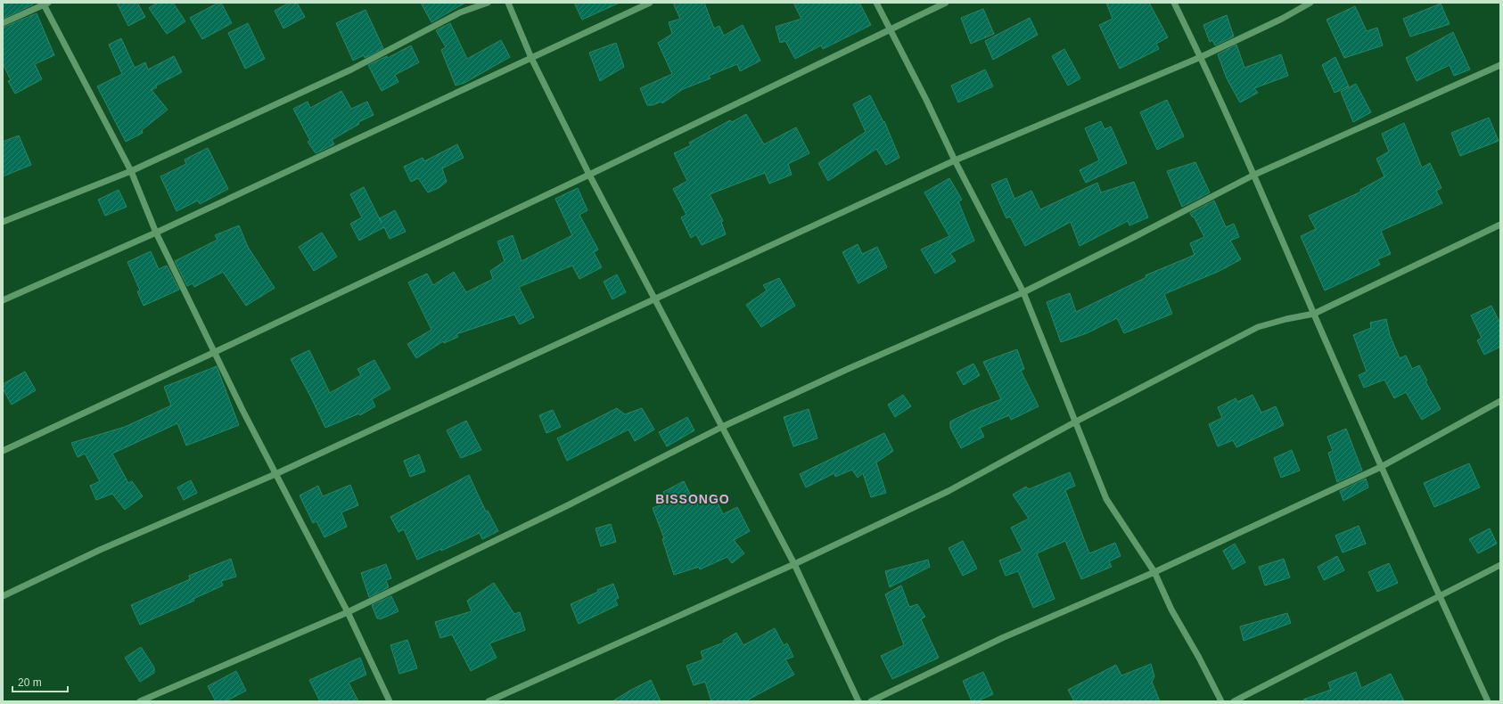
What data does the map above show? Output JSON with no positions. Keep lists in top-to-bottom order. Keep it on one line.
{"districts":["BISSONGO"],"scale_bar":"20 m"}
